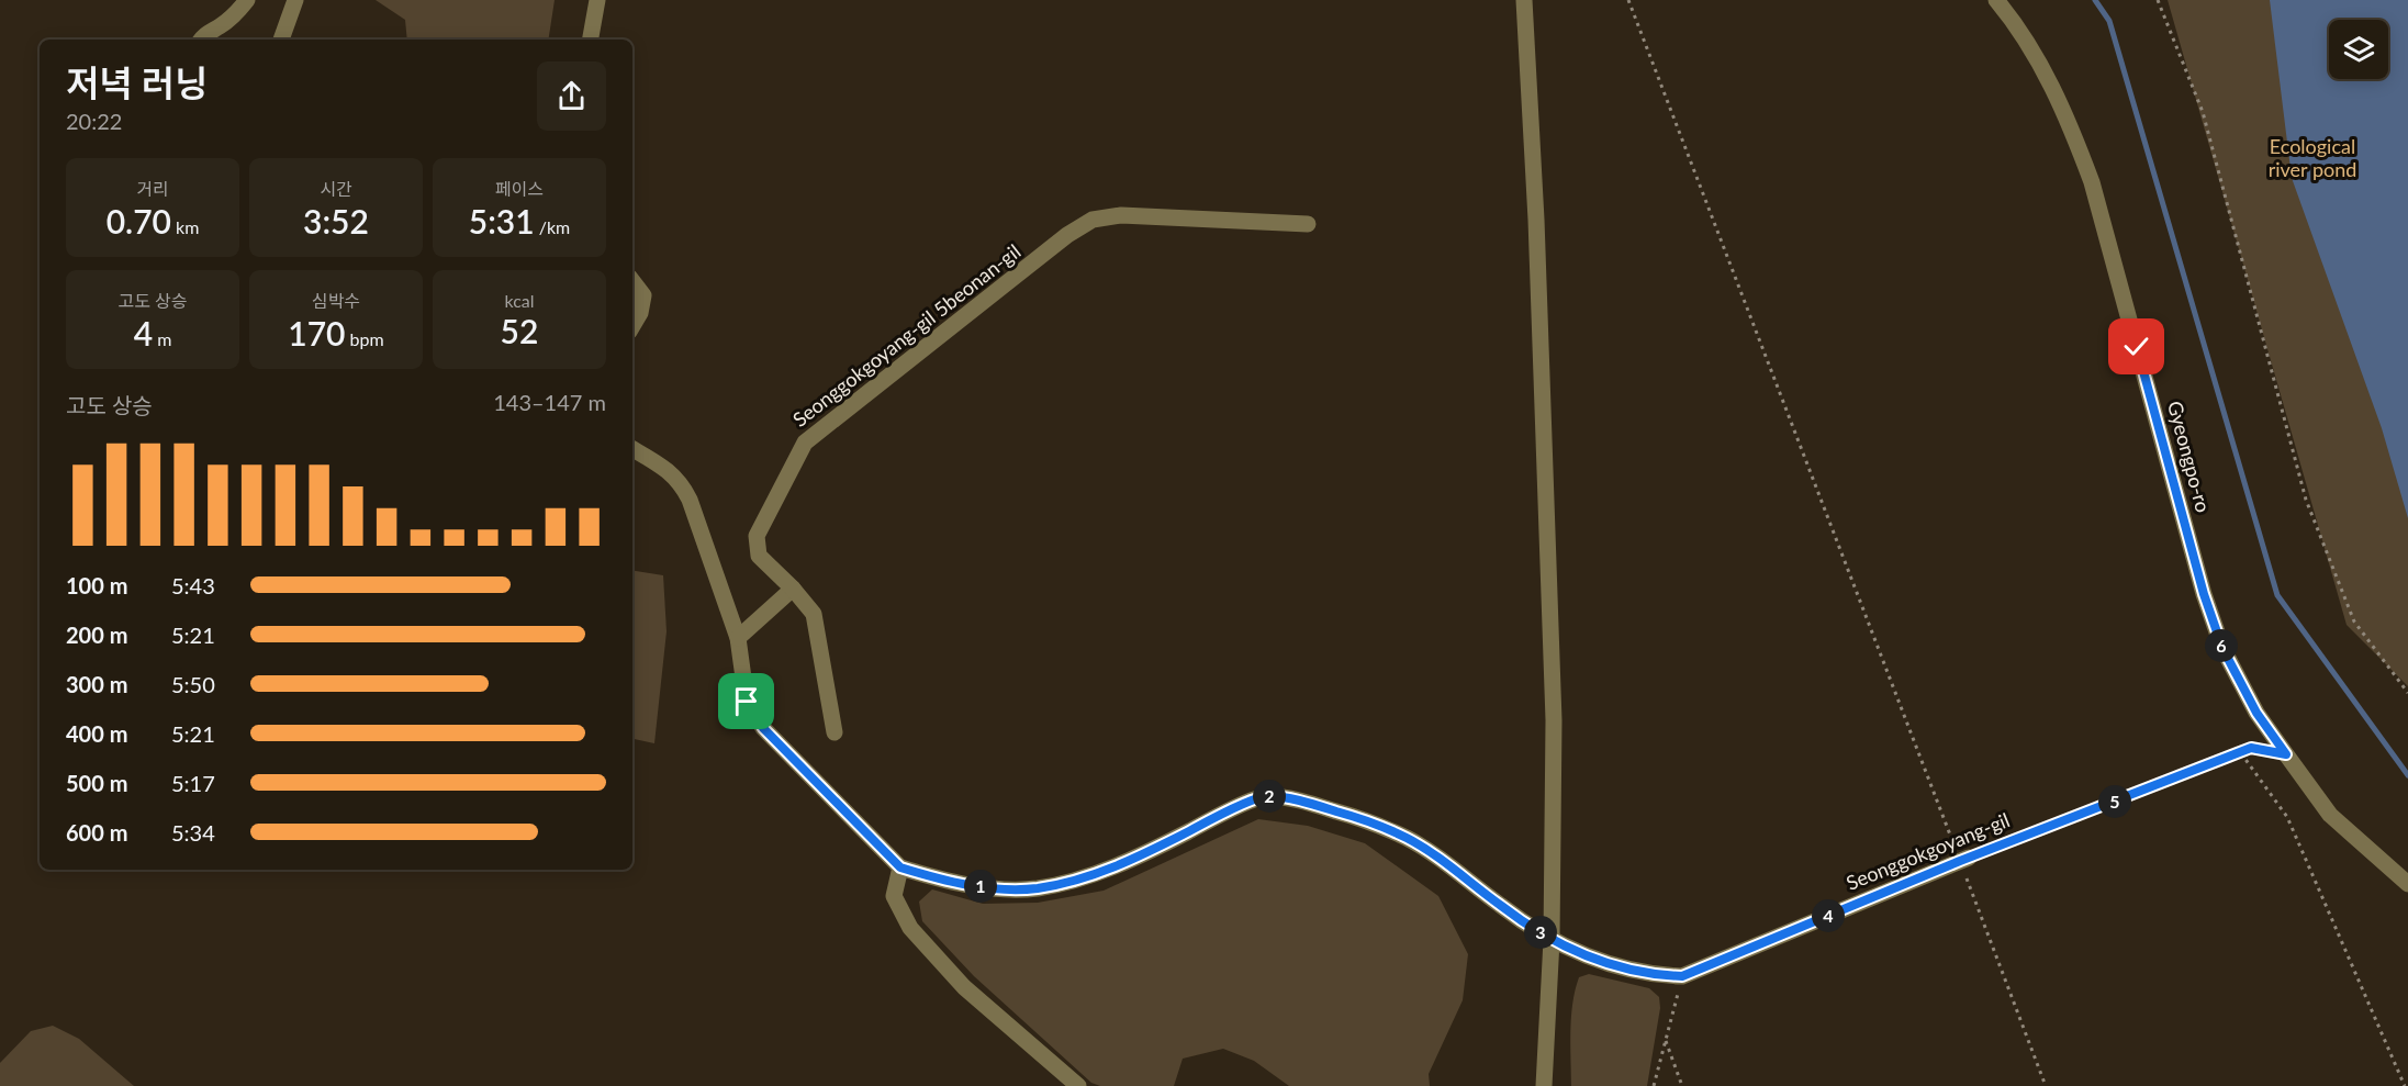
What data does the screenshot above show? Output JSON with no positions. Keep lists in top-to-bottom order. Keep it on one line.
{"streets":{"street":["Seonggokgoyang-gil 5beonan-gil","Gyeongpo-ro","Seonggokgoyang-gil"]},"crossings":[["Gyeongpo-ro","Seonggokgoyang-gil"]],"parks":["Ecological river pond"],"page":{"heading":["저녁 러닝","20:22"],"stats":[["거리","0.70 km"],["시간","3:52"],["페이스","5:31 /km"],["고도 상승","4 m"],["심박수","170 bpm"],["kcal","52"]],"chart":["고도 상승","143–147 m"],"list":[{"name":"100 m","note":"5:43"},{"name":"200 m","note":"5:21"},{"name":"300 m","note":"5:50"},{"name":"400 m","note":"5:21"},{"name":"500 m","note":"5:17"},{"name":"600 m","note":"5:34"}],"pins":["6","2","5","1","4","3"]}}
